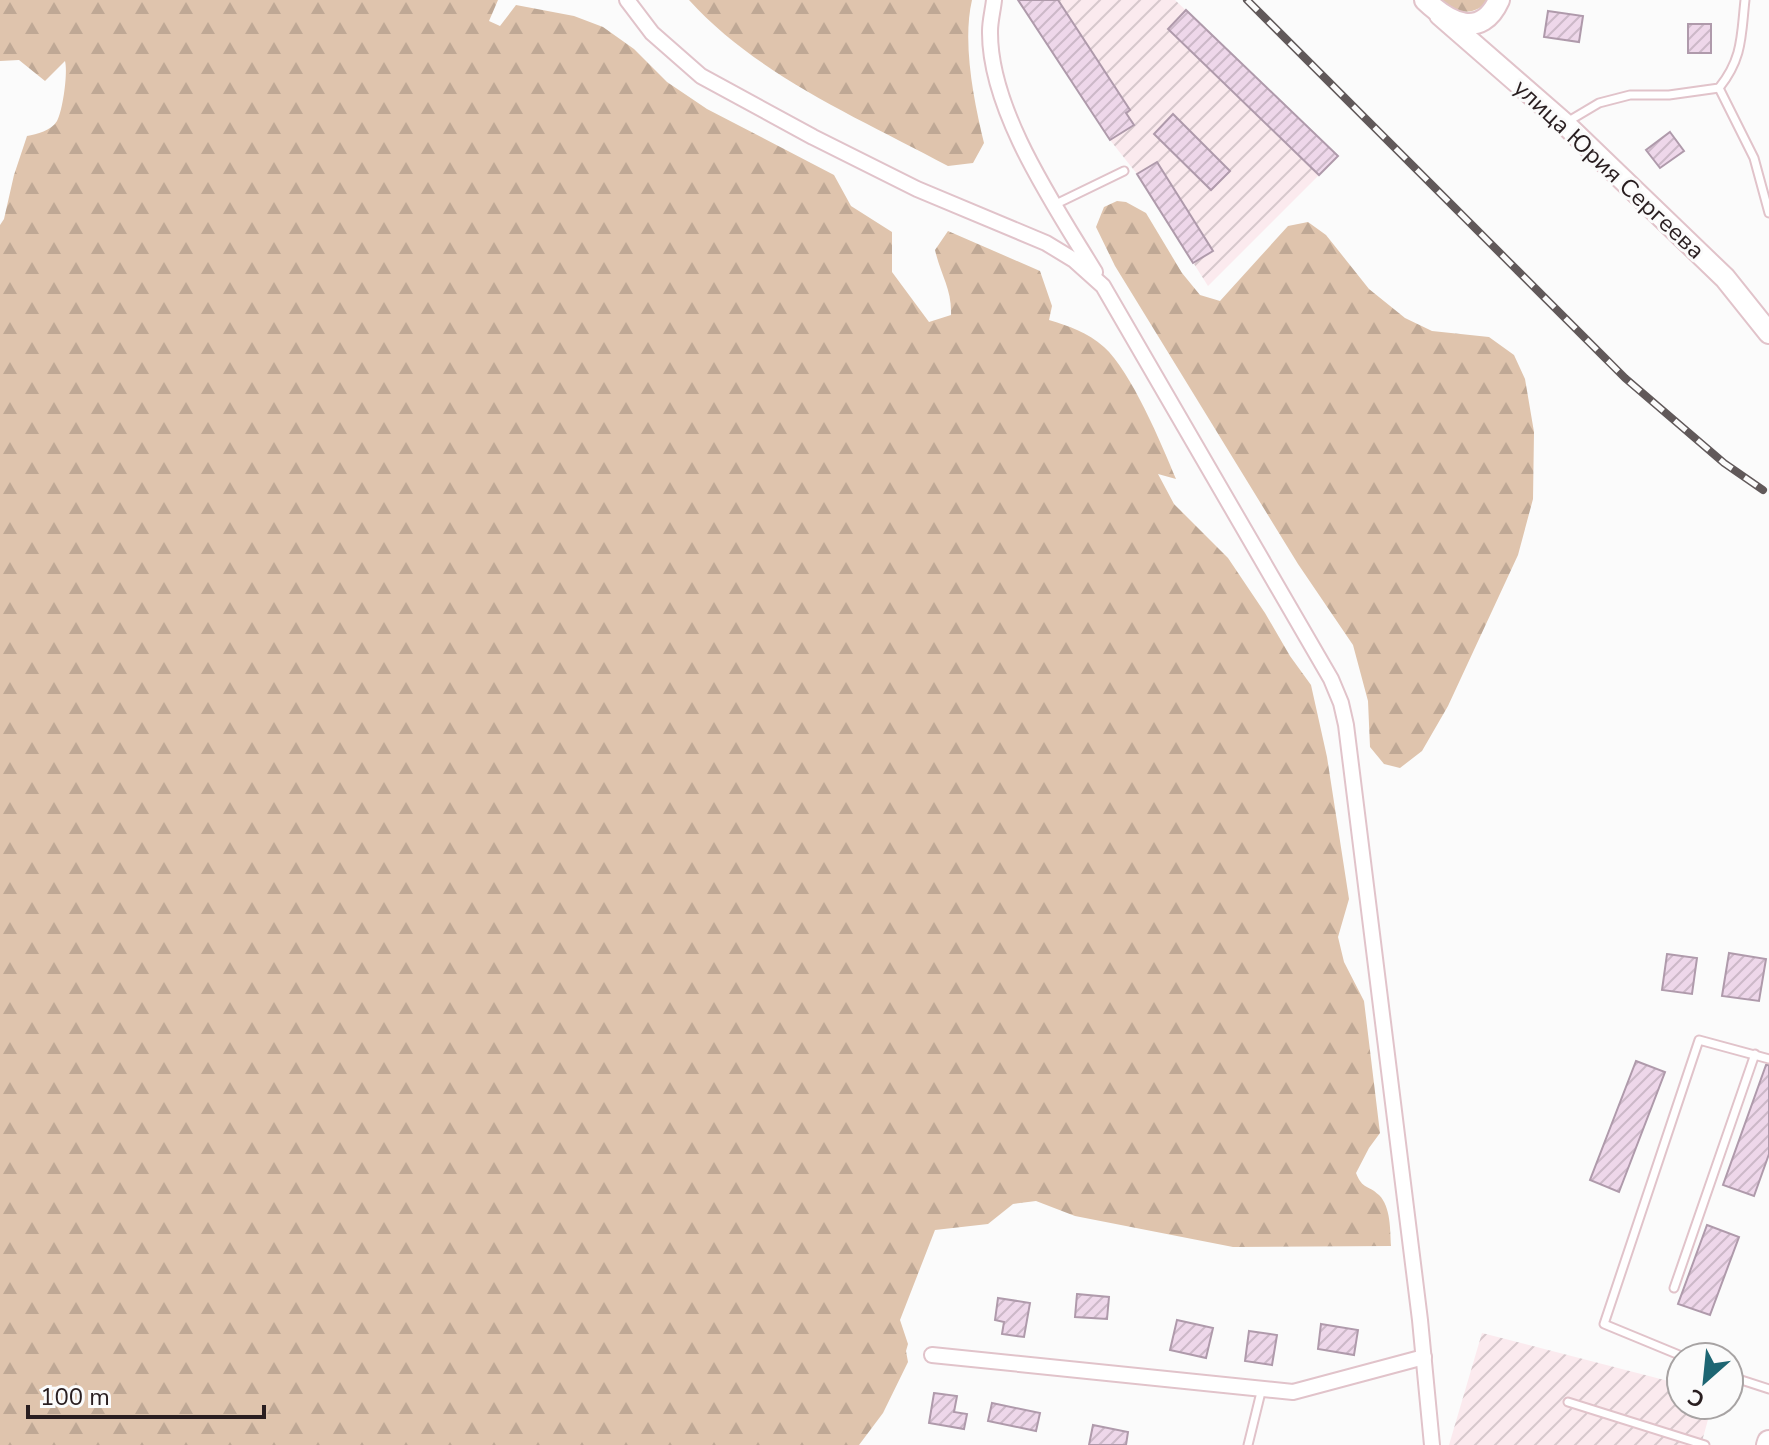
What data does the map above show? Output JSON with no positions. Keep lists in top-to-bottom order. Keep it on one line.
{"streets":{"main road":["улица Юрия Сергеева"]},"scale_bar":"100 m","north":"bottom left"}
